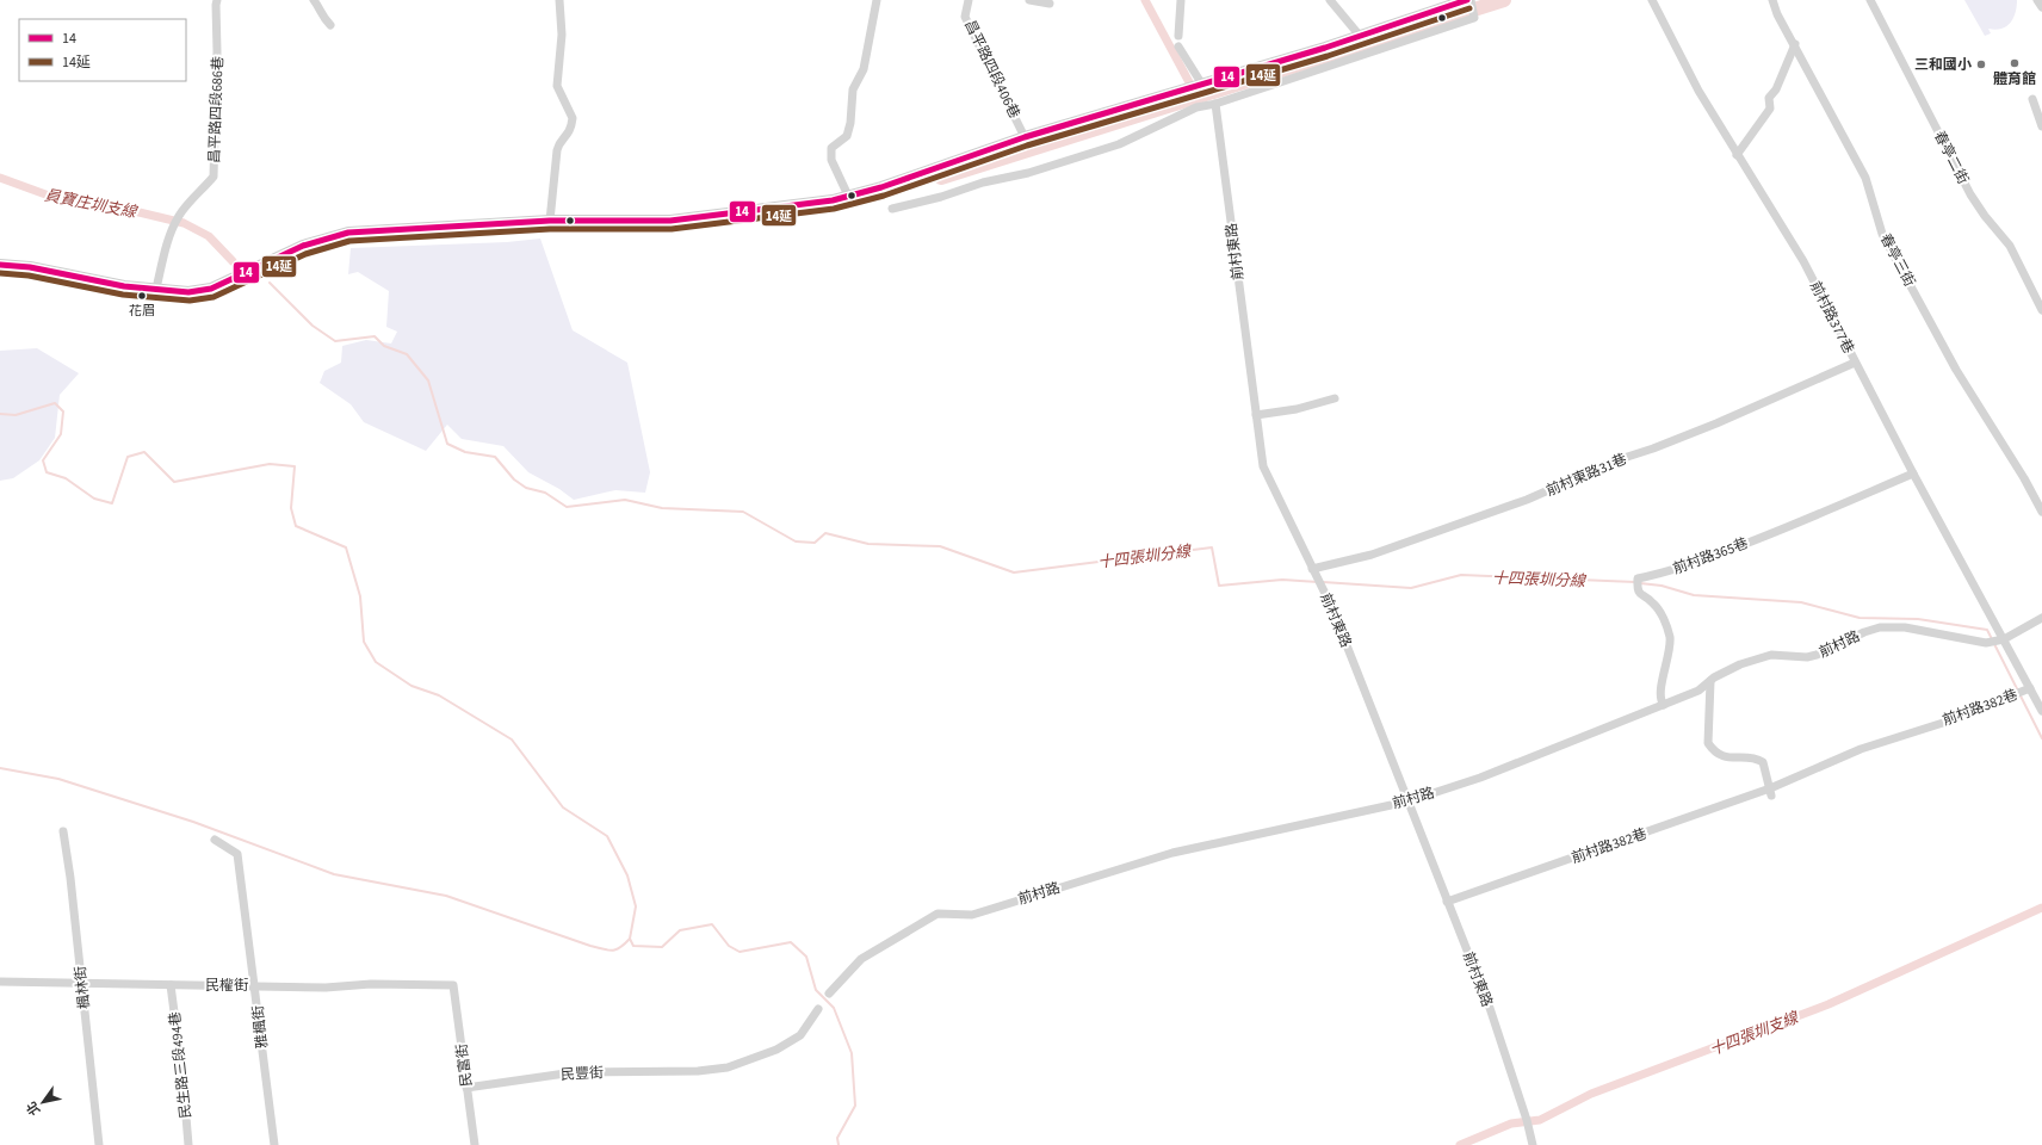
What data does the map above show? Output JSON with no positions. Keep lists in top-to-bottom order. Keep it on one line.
{"streets":{"street":["昌平路四段406巷","昌平路四段686巷","春亭二街","前村東路","春亭三街","前村路377巷","前村東路31巷","前村路365巷","前村路","前村路382巷","民權街","楓林街","雅楓街","民生路三段494巷","民富街","民豐街"]},"crossings":[["前村東路","前村東路31巷"],["前村東路","前村路"],["前村東路","前村路382巷"],["前村路377巷","前村東路31巷"],["前村路377巷","前村路365巷"],["前村路377巷","前村路"],["前村路377巷","前村路382巷"],["前村路365巷","前村路"],["民權街","楓林街"],["民權街","雅楓街"],["民權街","民生路三段494巷"],["民權街","民富街"],["民富街","民豐街"]],"water":["員寶庄圳支線","十四張圳分線","十四張圳支線"],"places":["體育館","三和國小","花眉"],"lines":["transit line 14","transit line 14延"],"legend":["14","14延"],"north":"bottom left"}
